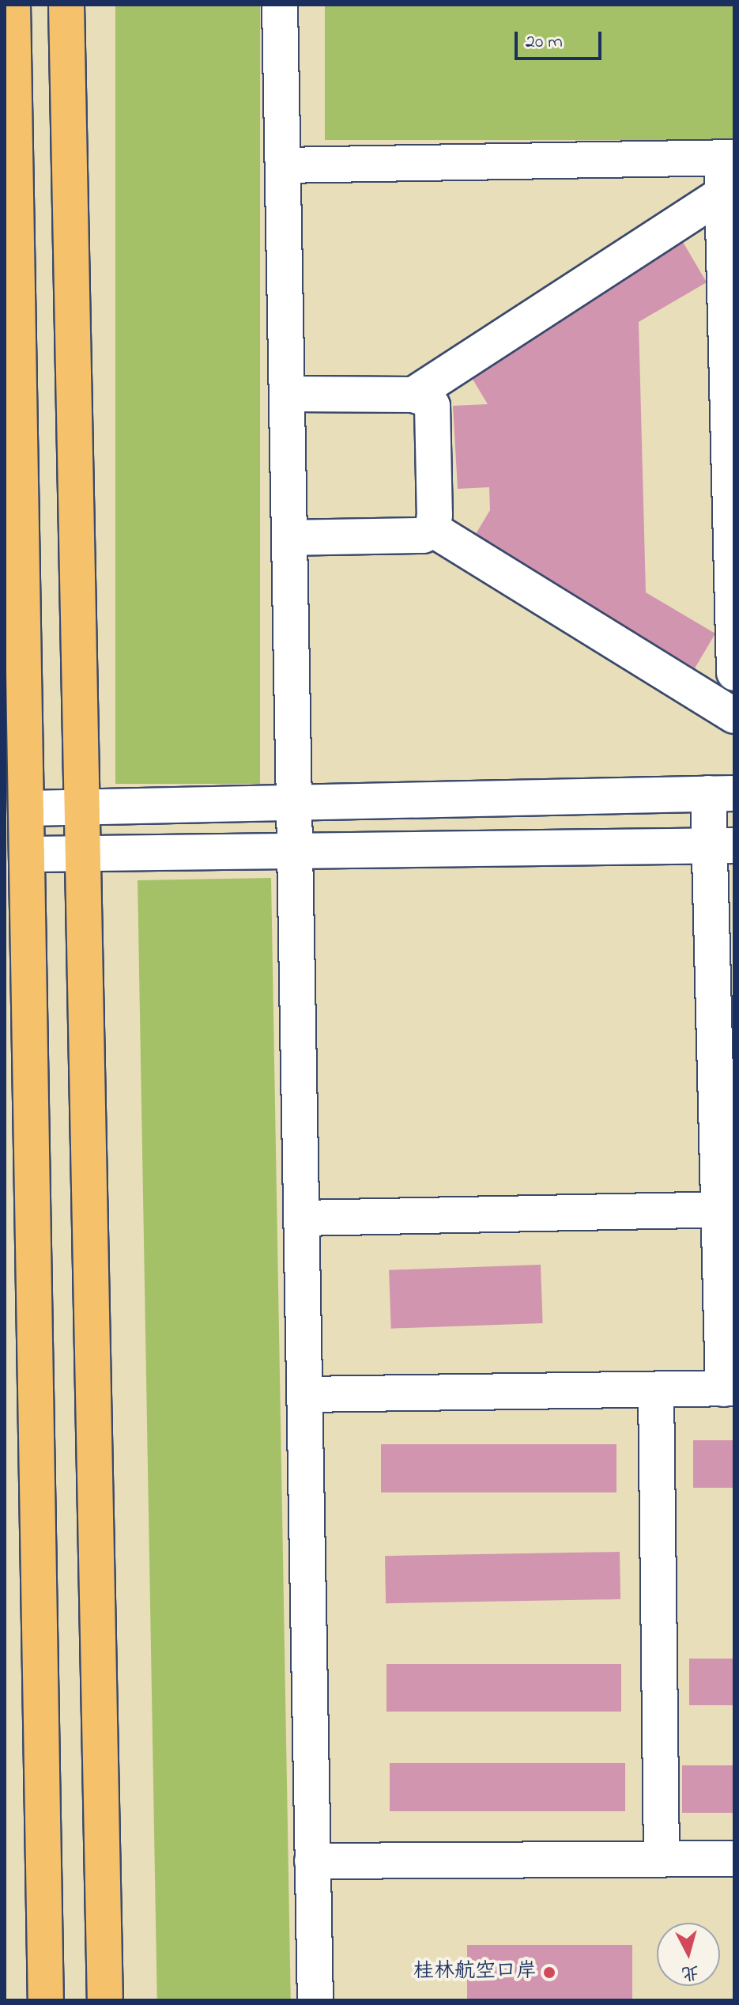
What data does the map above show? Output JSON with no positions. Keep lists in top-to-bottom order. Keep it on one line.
{"places":["桂林航空口岸"],"scale_bar":"20 m","north":"bottom"}
